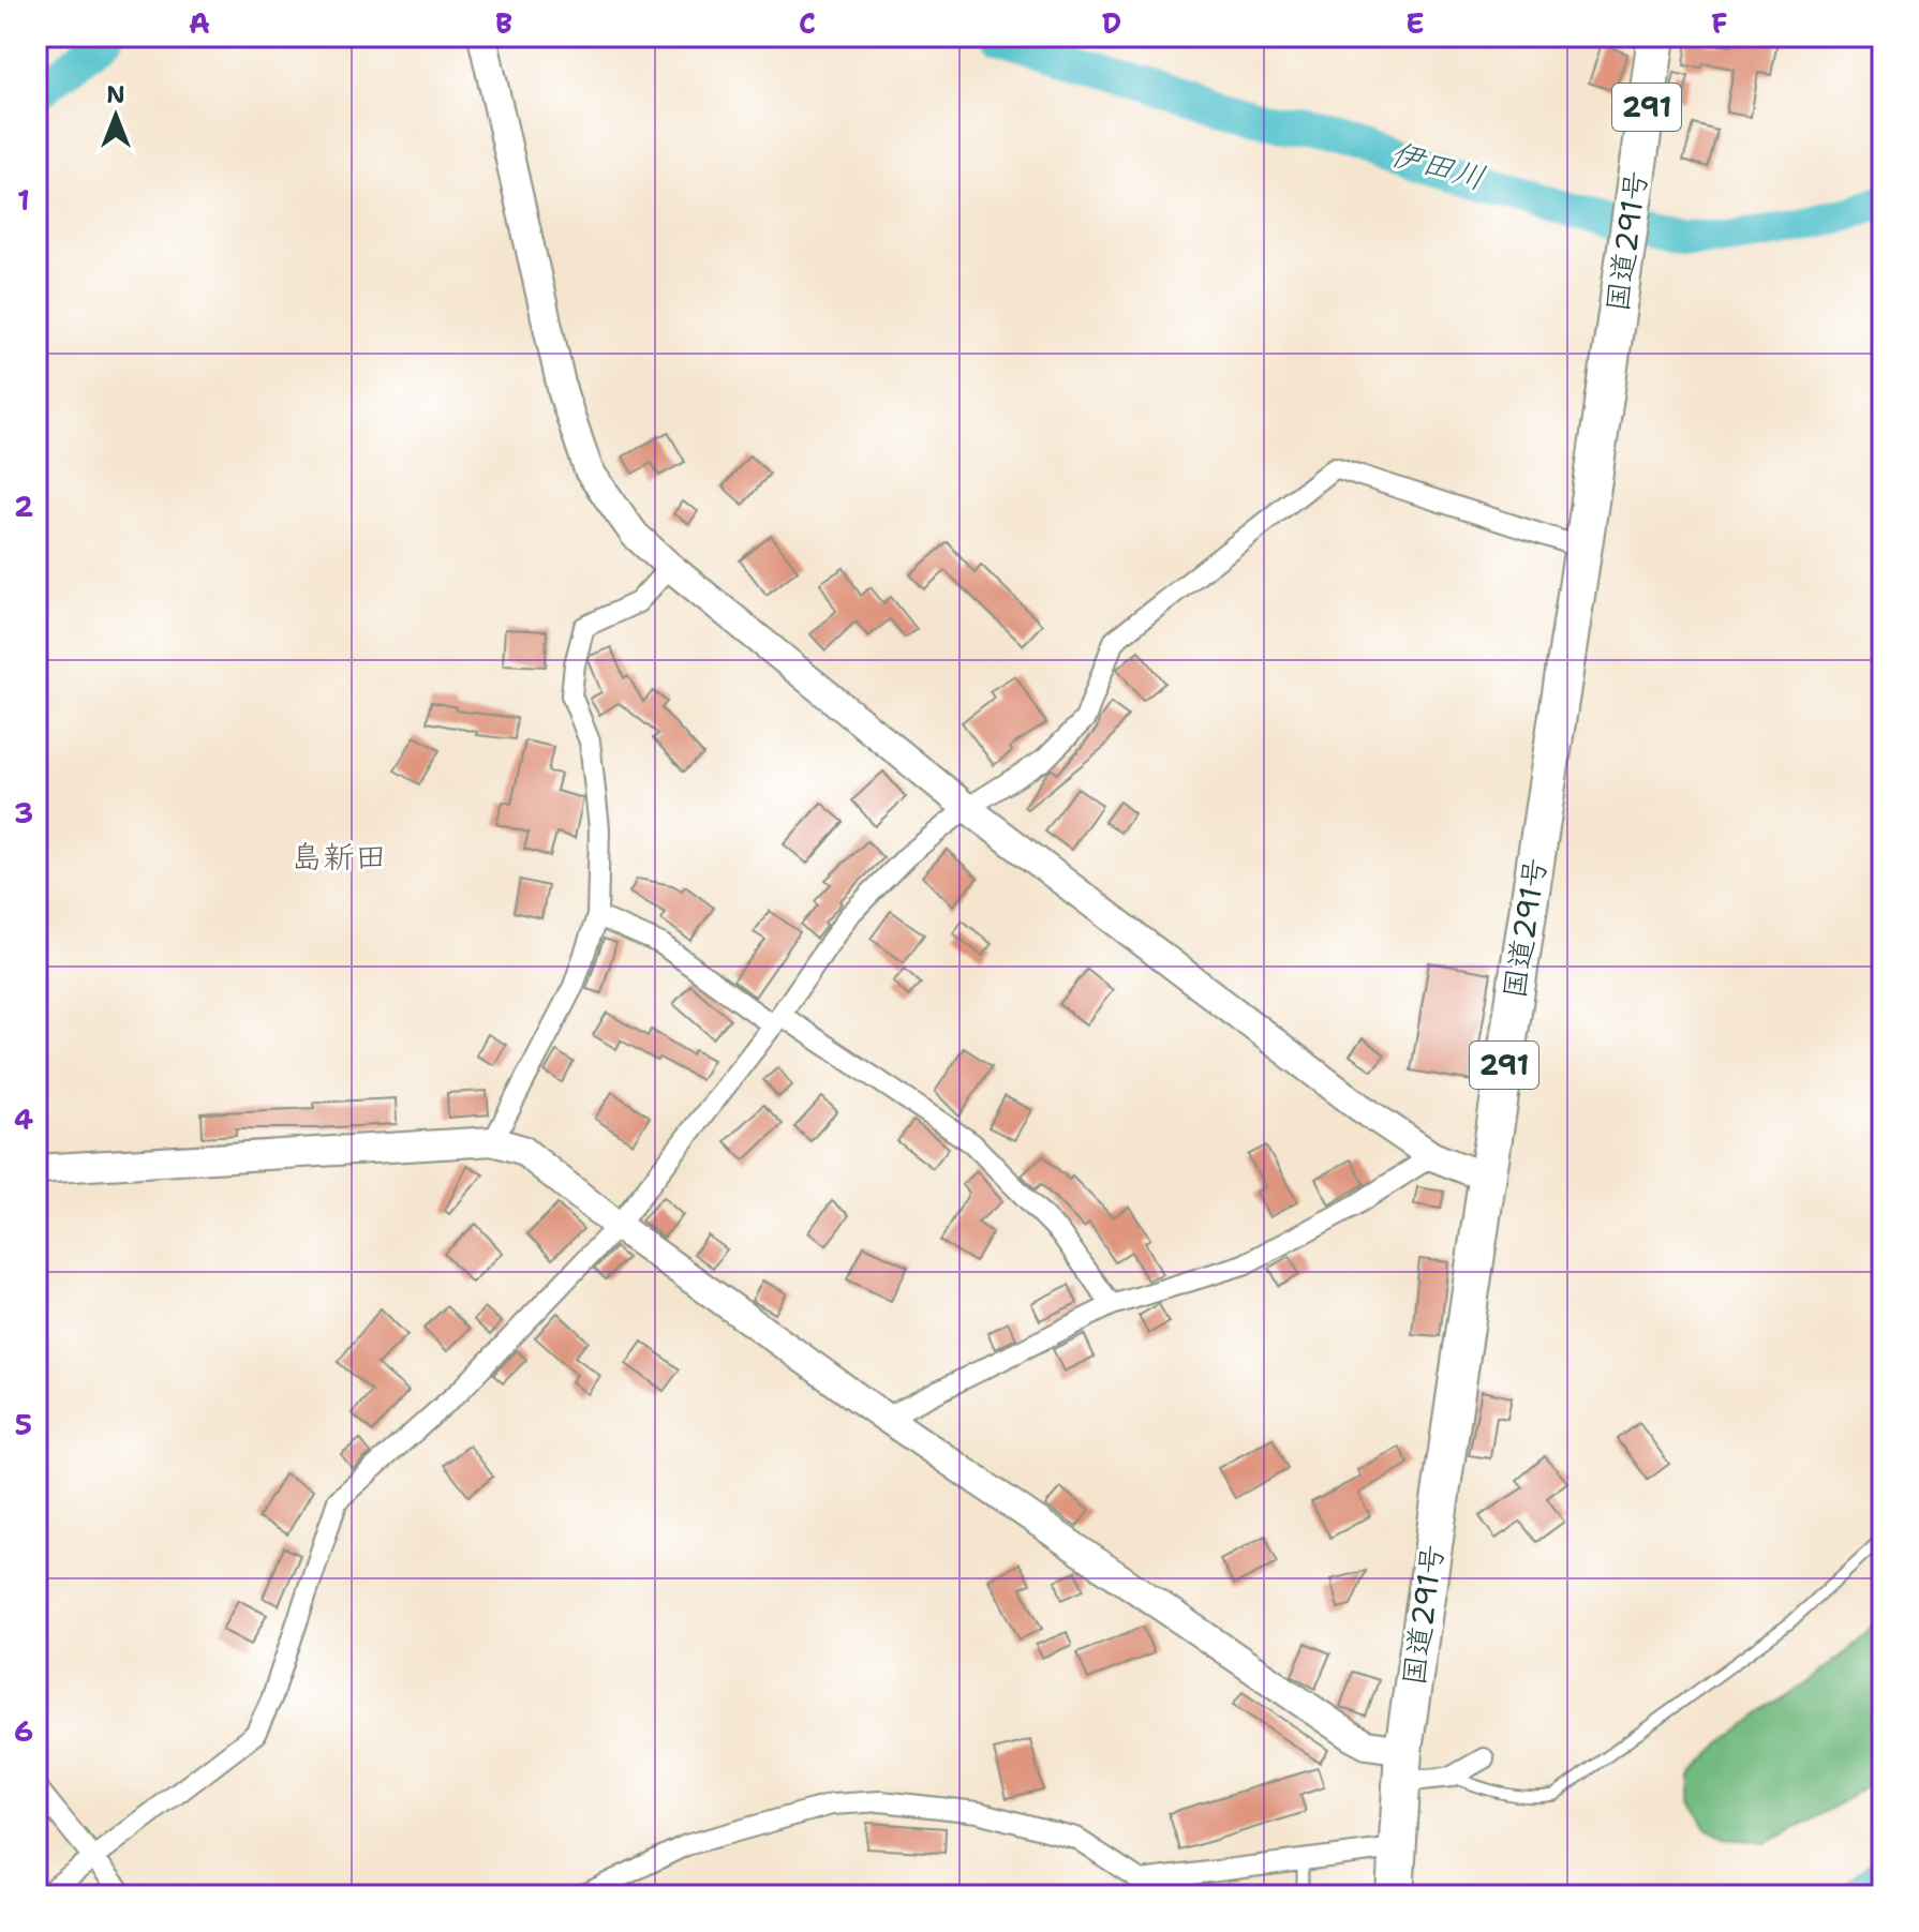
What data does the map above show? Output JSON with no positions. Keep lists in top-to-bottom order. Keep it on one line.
{"streets":{"highway":["291","国道291号"]},"districts":["島新田"],"water":["伊田川"],"north":"top","grid":{"columns":["A","B","C","D","E","F"],"rows":["1","2","3","4","5","6"]}}
